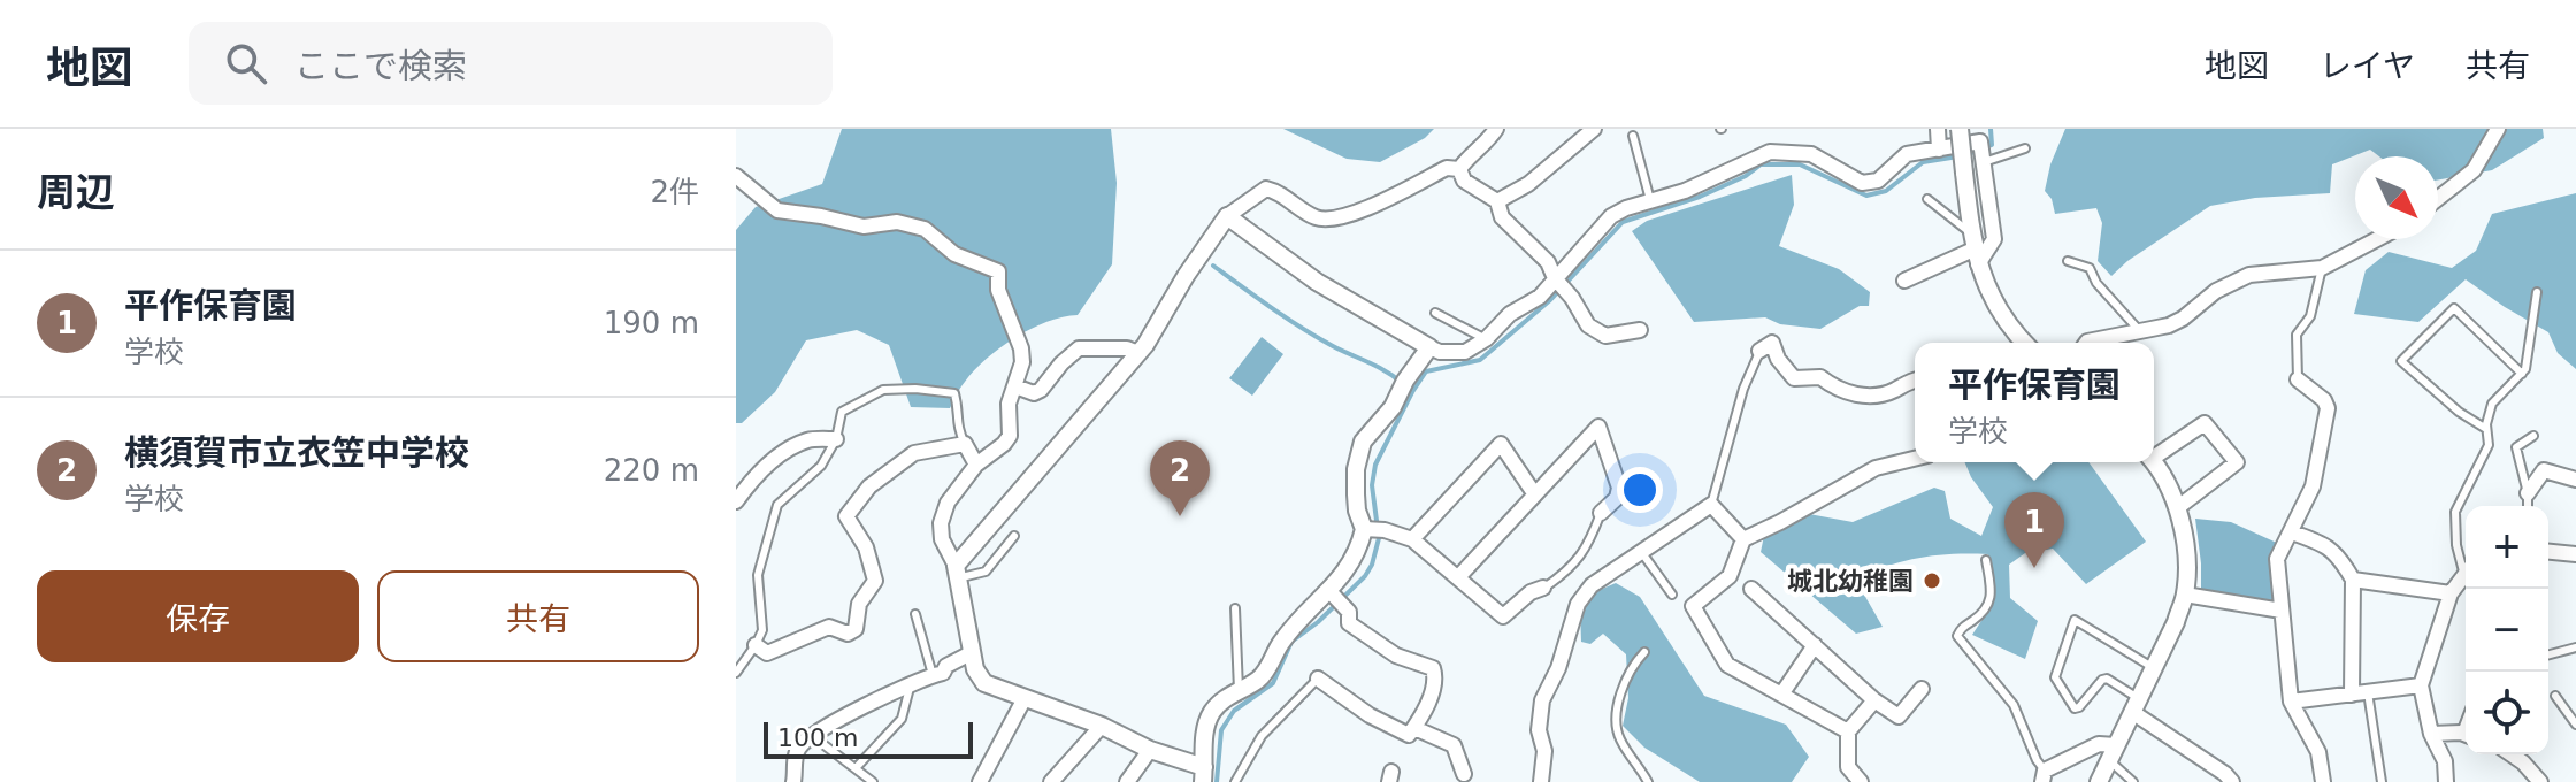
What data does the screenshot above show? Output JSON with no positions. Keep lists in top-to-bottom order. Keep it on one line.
{"places":["城北幼稚園"],"scale_bar":"100 m","north":"bottom right","page":{"header":"地図","search":"ここで検索","nav":["地図","レイヤ","共有"],"heading":["周辺","2件"],"list":[{"mark":"1","name":"平作保育園","note":"学校","value":"190 m"},{"mark":"2","name":"横須賀市立衣笠中学校","note":"学校","value":"220 m"}],"popup":["平作保育園","学校"],"pins":["2","1"],"map_buttons":["+","−"],"buttons":["保存","共有"],"scale":"100 m"}}
